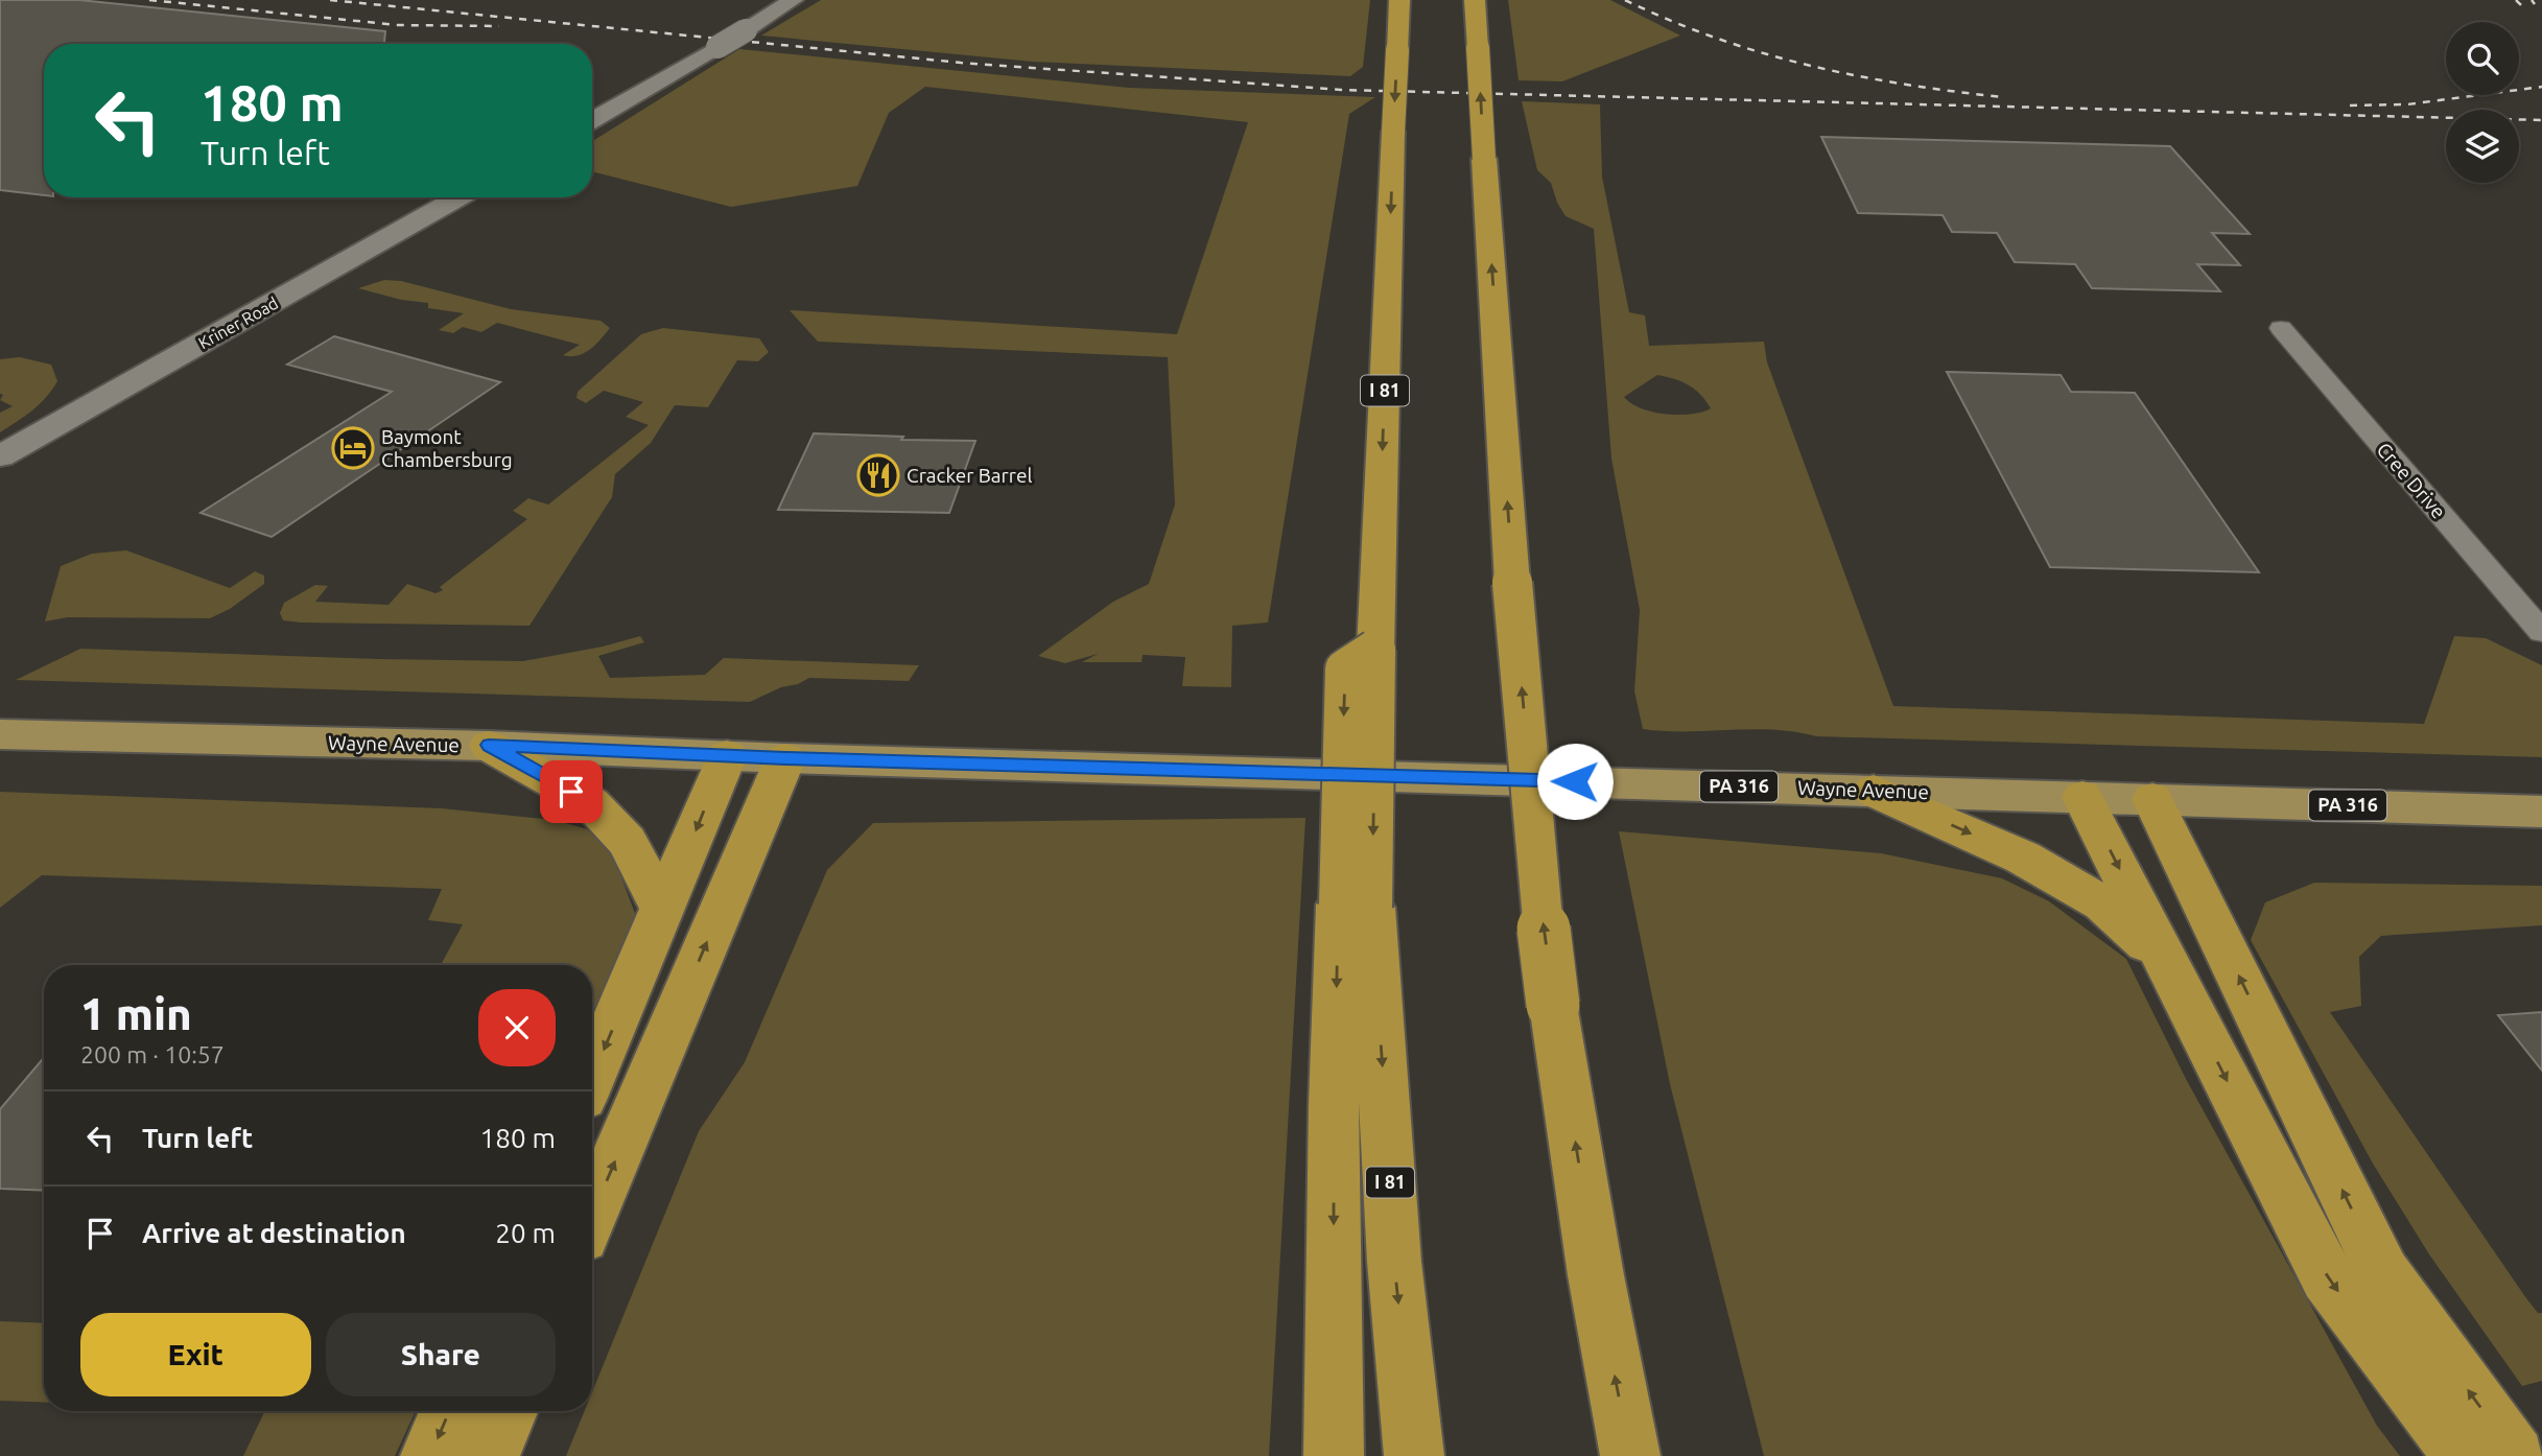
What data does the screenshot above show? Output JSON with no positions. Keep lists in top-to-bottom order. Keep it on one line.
{"streets":{"highway":["I 81"],"main road":["Wayne Avenue","PA 316"],"street":["Kriner Road","Cree Drive"]},"places":{"hotel":["Baymont Chambersburg"],"restaurant":["Cracker Barrel"]},"page":{"turn":["180 m","Turn left"],"heading":["1 min","200 m · 10:57"],"list":[{"name":"Turn left","value":"180 m"},{"name":"Arrive at destination","value":"20 m"}],"buttons":["Exit","Share"]}}
